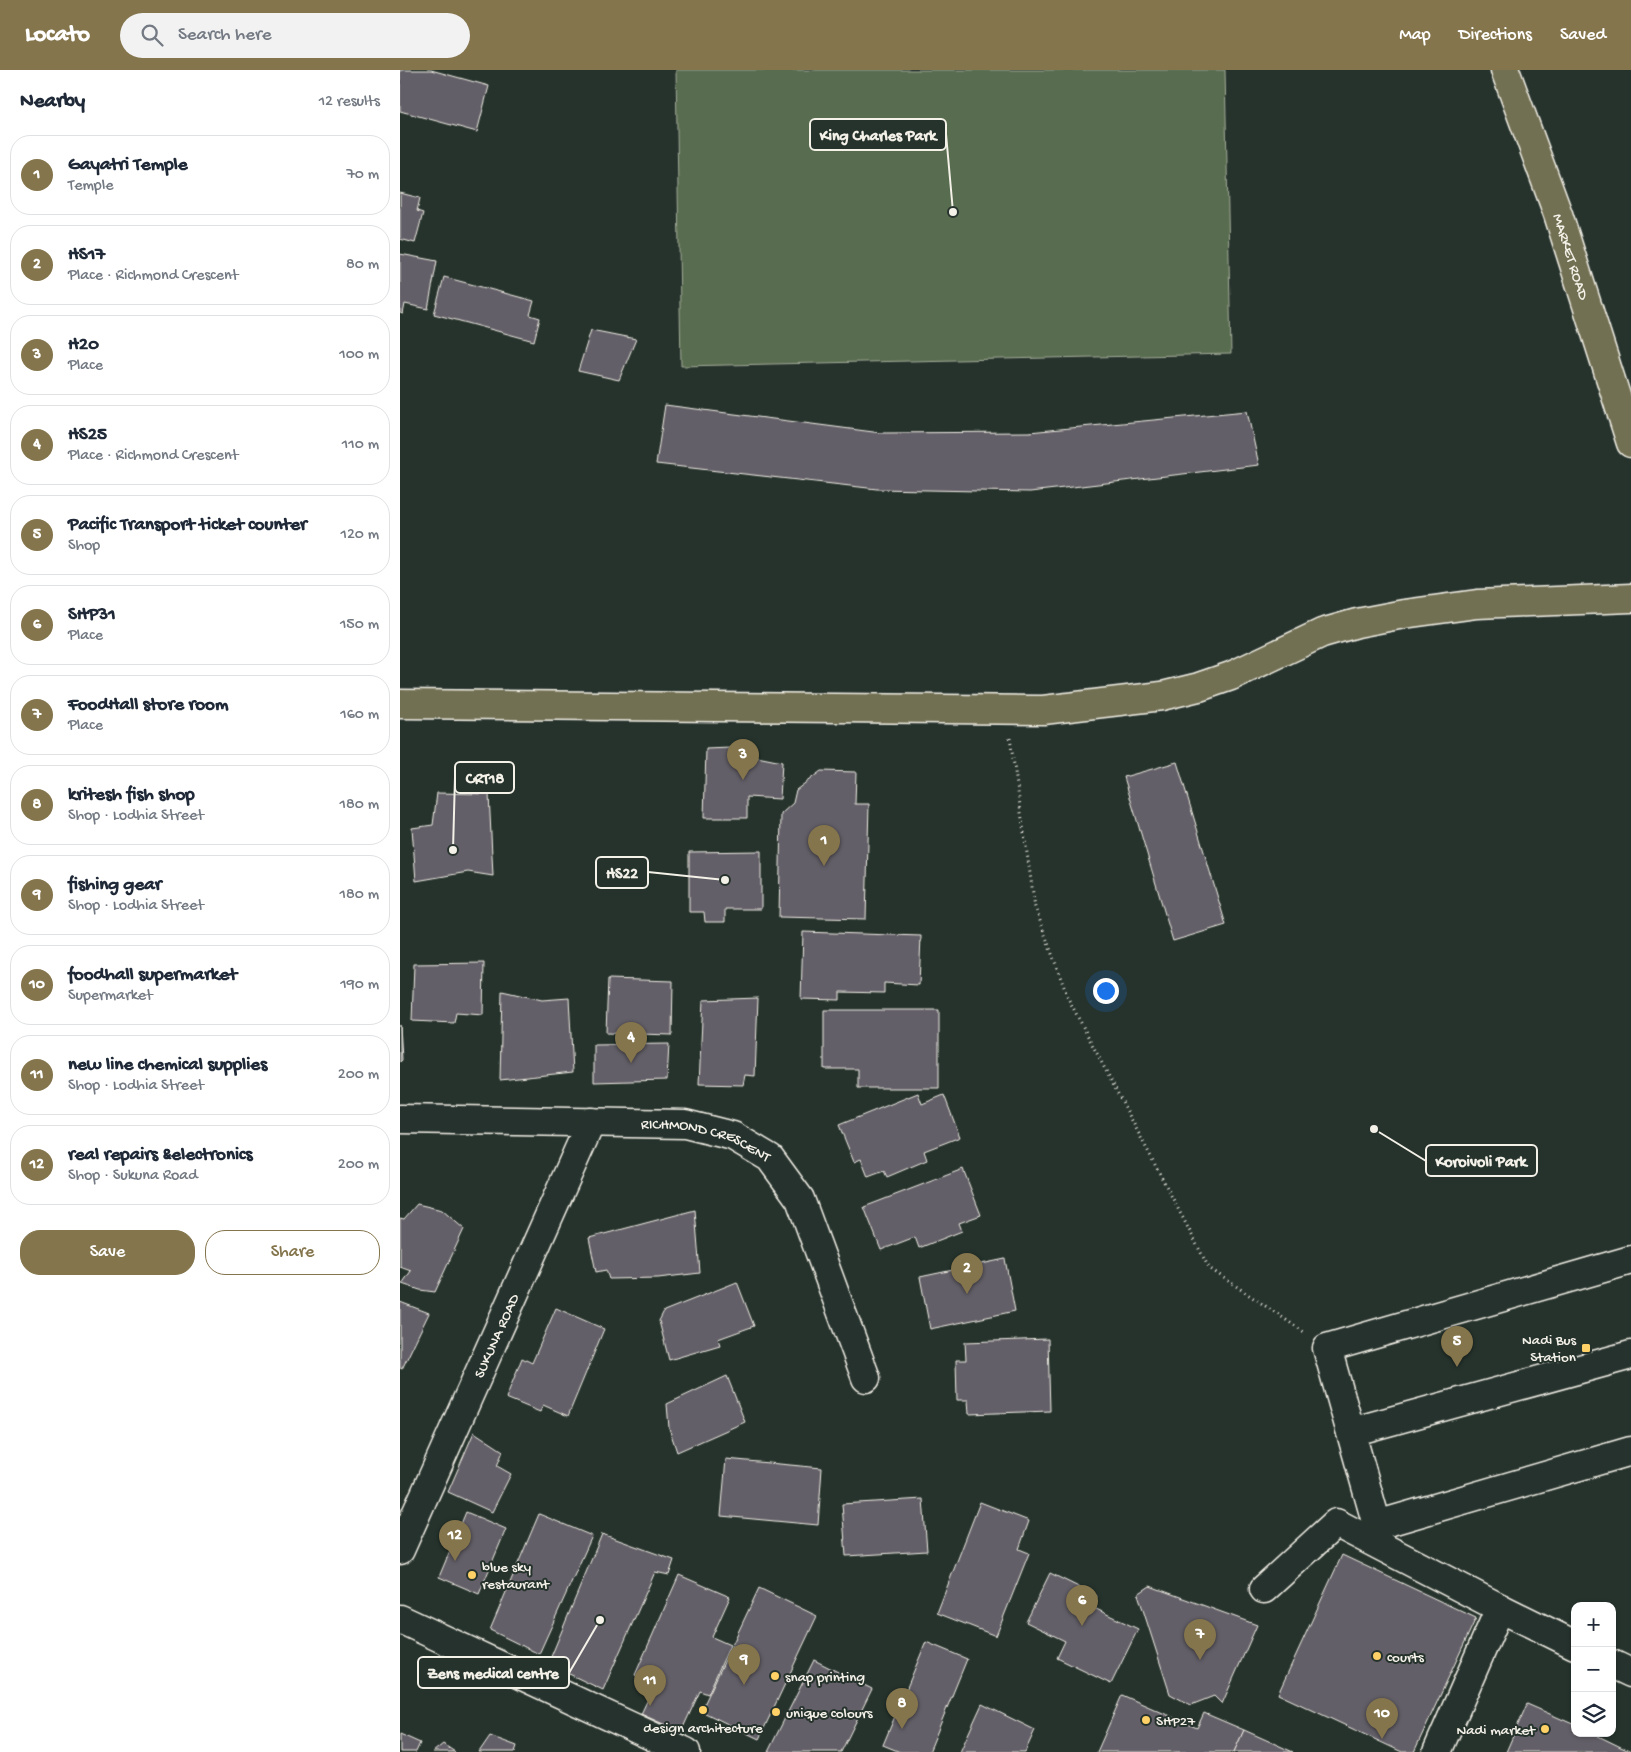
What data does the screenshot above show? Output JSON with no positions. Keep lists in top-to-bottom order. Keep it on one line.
{"streets":{"main road":["MARKET ROAD"],"street":["RICHMOND CRESCENT","SUKUNA ROAD"]},"crossings":[["RICHMOND CRESCENT","SUKUNA ROAD"]],"places":{"other":["King Charles Park","CRT18","HS22","Koroivoli Park","blue sky restaurant","Zens medical centre","courts","snap printing","design architecture","unique colours","SHP27","Nadi market"],"transit":["Nadi Bus Station"]},"page":{"header":"Locato","search":"Search here","nav":["Map","Directions","Saved"],"heading":["Nearby","12 results"],"list":[{"mark":"1","name":"Gayatri Temple","note":"Temple","value":"70 m"},{"mark":"2","name":"HS17","note":"Place · Richmond Crescent","value":"80 m"},{"mark":"3","name":"H20","note":"Place","value":"100 m"},{"mark":"4","name":"HS25","note":"Place · Richmond Crescent","value":"110 m"},{"mark":"5","name":"Pacific Transport ticket counter","note":"Shop","value":"120 m"},{"mark":"6","name":"SHP31","note":"Place","value":"150 m"},{"mark":"7","name":"FoodHall store room","note":"Place","value":"160 m"},{"mark":"8","name":"kritesh fish shop","note":"Shop · Lodhia Street","value":"180 m"},{"mark":"9","name":"fishing gear","note":"Shop · Lodhia Street","value":"180 m"},{"mark":"10","name":"foodhall supermarket","note":"Supermarket","value":"190 m"},{"mark":"11","name":"new line chemical supplies","note":"Shop · Lodhia Street","value":"200 m"},{"mark":"12","name":"real repairs &electronics","note":"Shop · Sukuna Road","value":"200 m"}],"pins":["3","1","4","2","5","12","6","7","9","11","8","10"],"buttons":["Save","Share"],"map_buttons":["+","−"]}}
